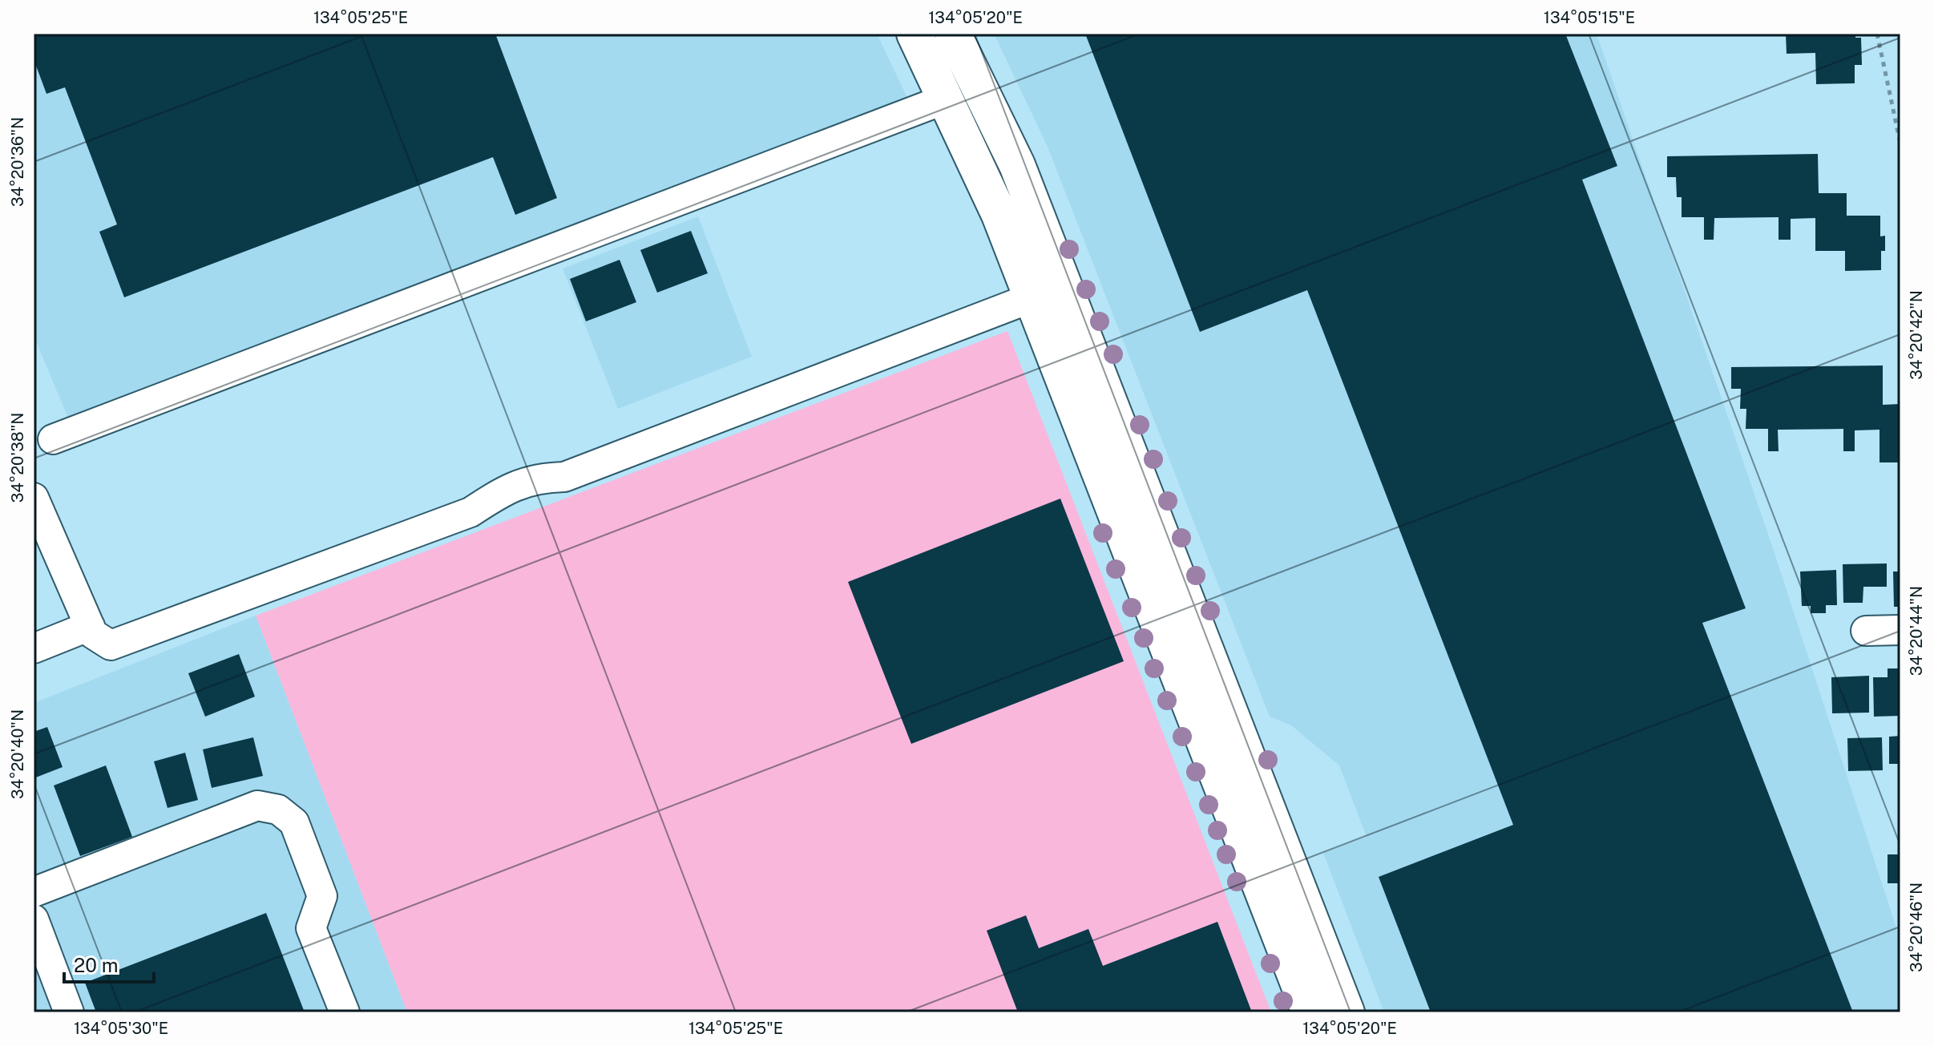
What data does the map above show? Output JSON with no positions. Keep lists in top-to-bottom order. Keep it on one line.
{"scale_bar":"20 m","coordinates":["134°05'25\"E","134°05'20\"E","134°05'15\"E","34°20'36\"N","34°20'42\"N","34°20'38\"N","34°20'44\"N","34°20'40\"N","34°20'46\"N","134°05'30\"E"]}
